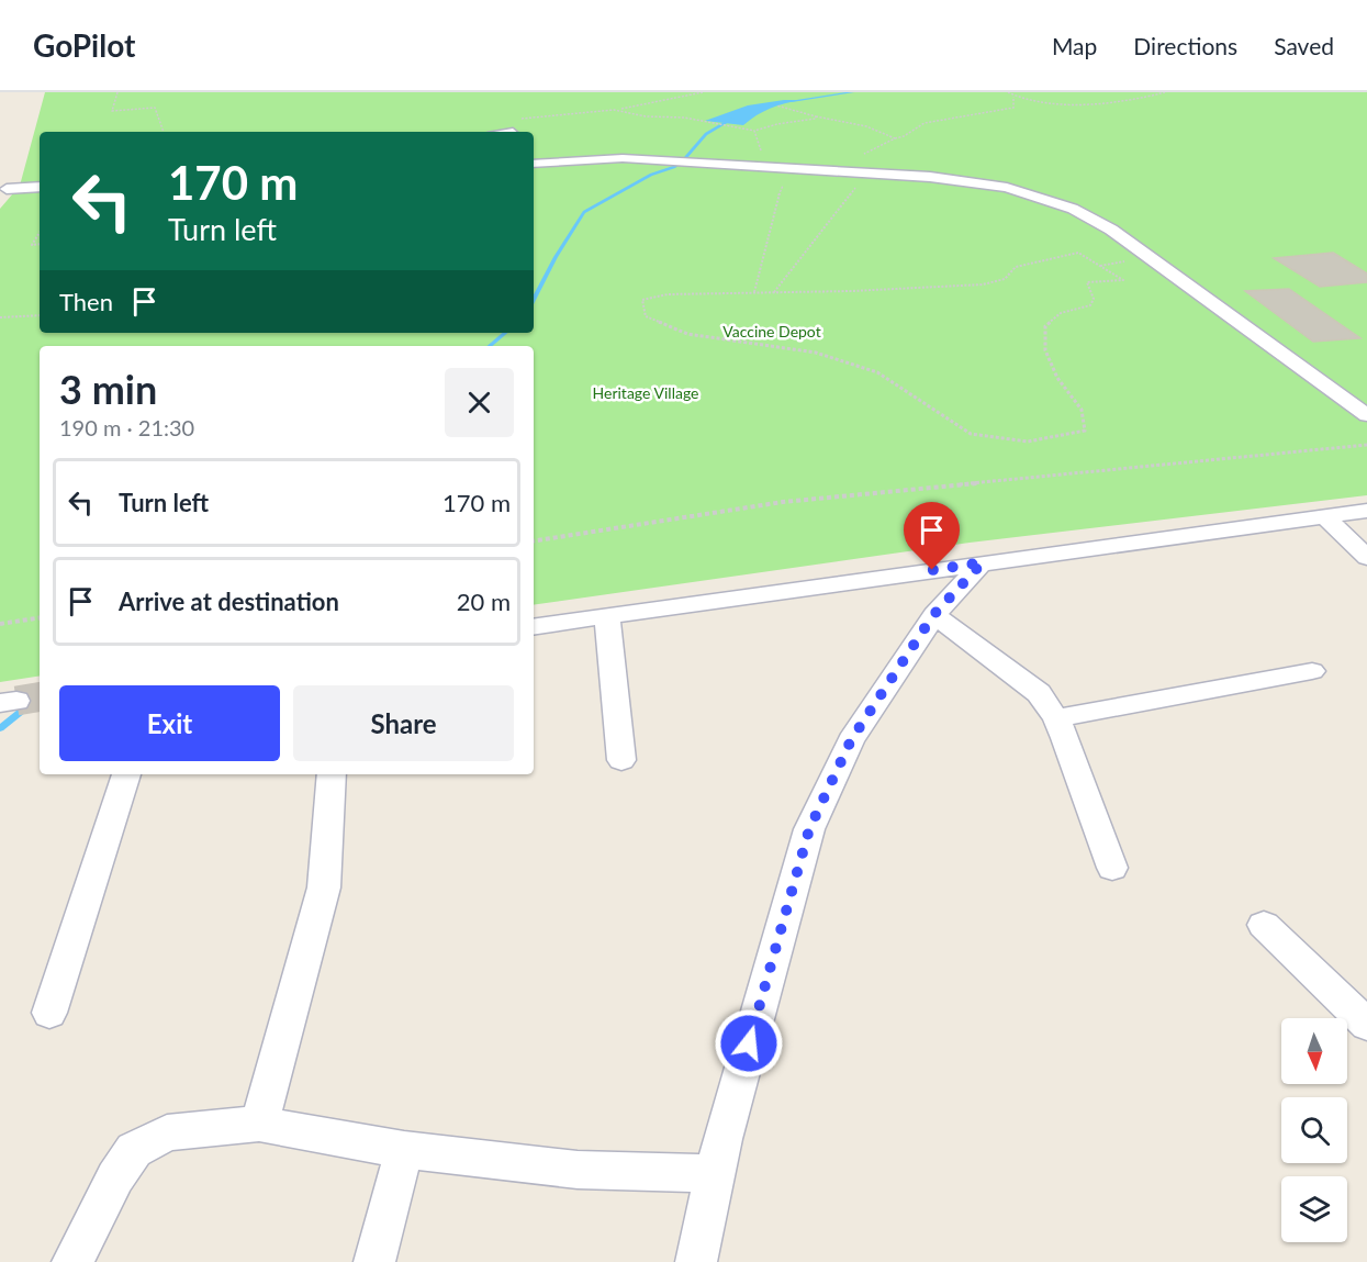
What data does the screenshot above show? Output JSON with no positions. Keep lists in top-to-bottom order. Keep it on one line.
{"parks":["Vaccine Depot","Heritage Village"],"north":"bottom","page":{"header":"GoPilot","nav":["Map","Directions","Saved"],"turn":["170 m","Turn left"],"then":"Then","heading":["3 min","190 m · 21:30"],"list":[{"name":"Turn left","value":"170 m"},{"name":"Arrive at destination","value":"20 m"}],"buttons":["Exit","Share"]}}
